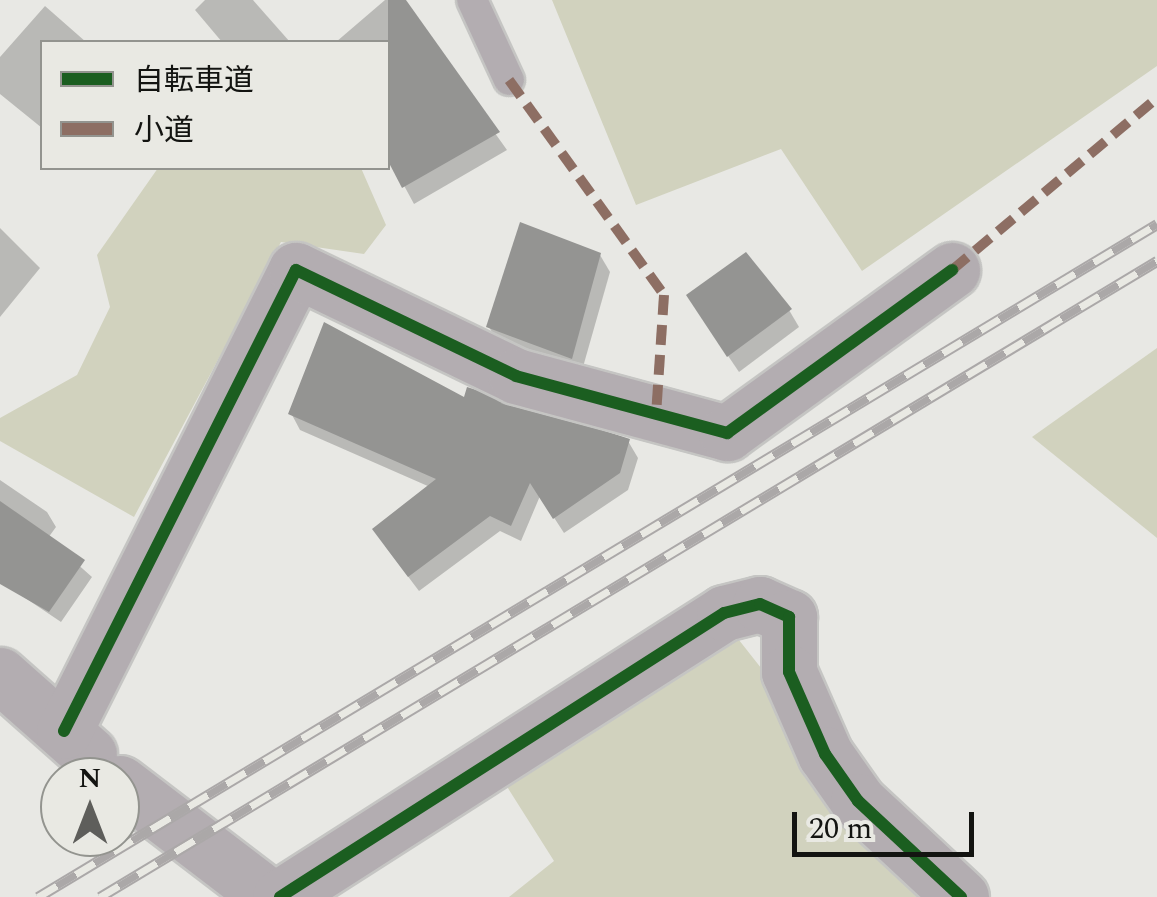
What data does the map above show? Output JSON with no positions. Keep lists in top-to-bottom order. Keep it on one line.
{"legend":["自転車道","小道"],"scale_bar":"20 m","north":"top"}
